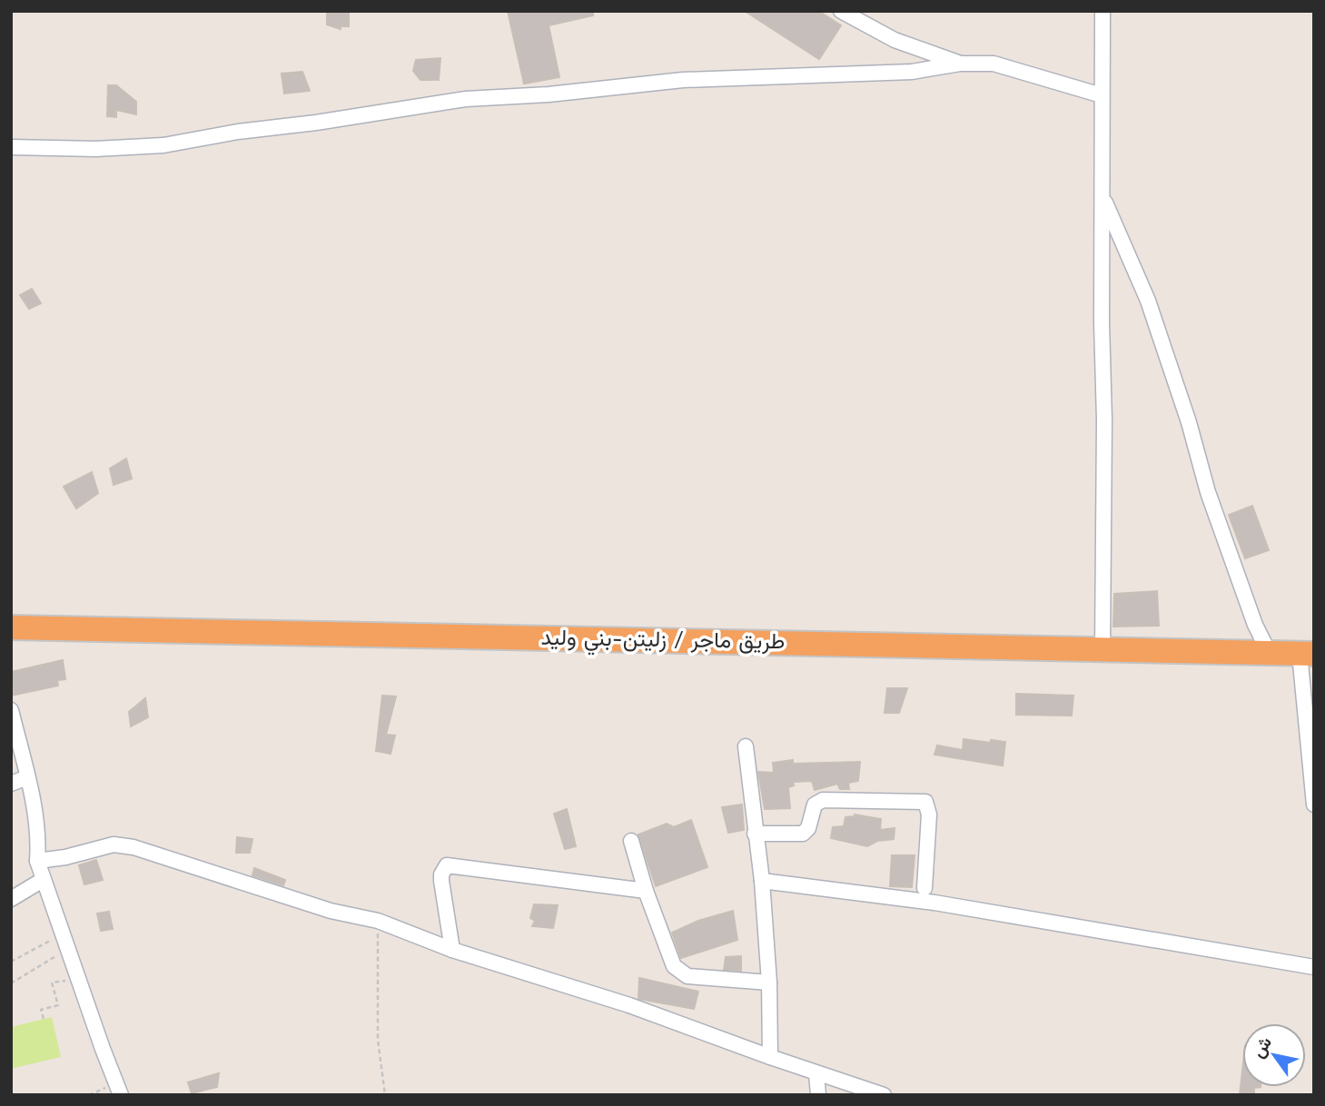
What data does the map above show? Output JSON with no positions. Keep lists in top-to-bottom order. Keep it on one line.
{"streets":{"highway":["طريق ماجر / زليتن-بني وليد"]},"north":"top left"}
